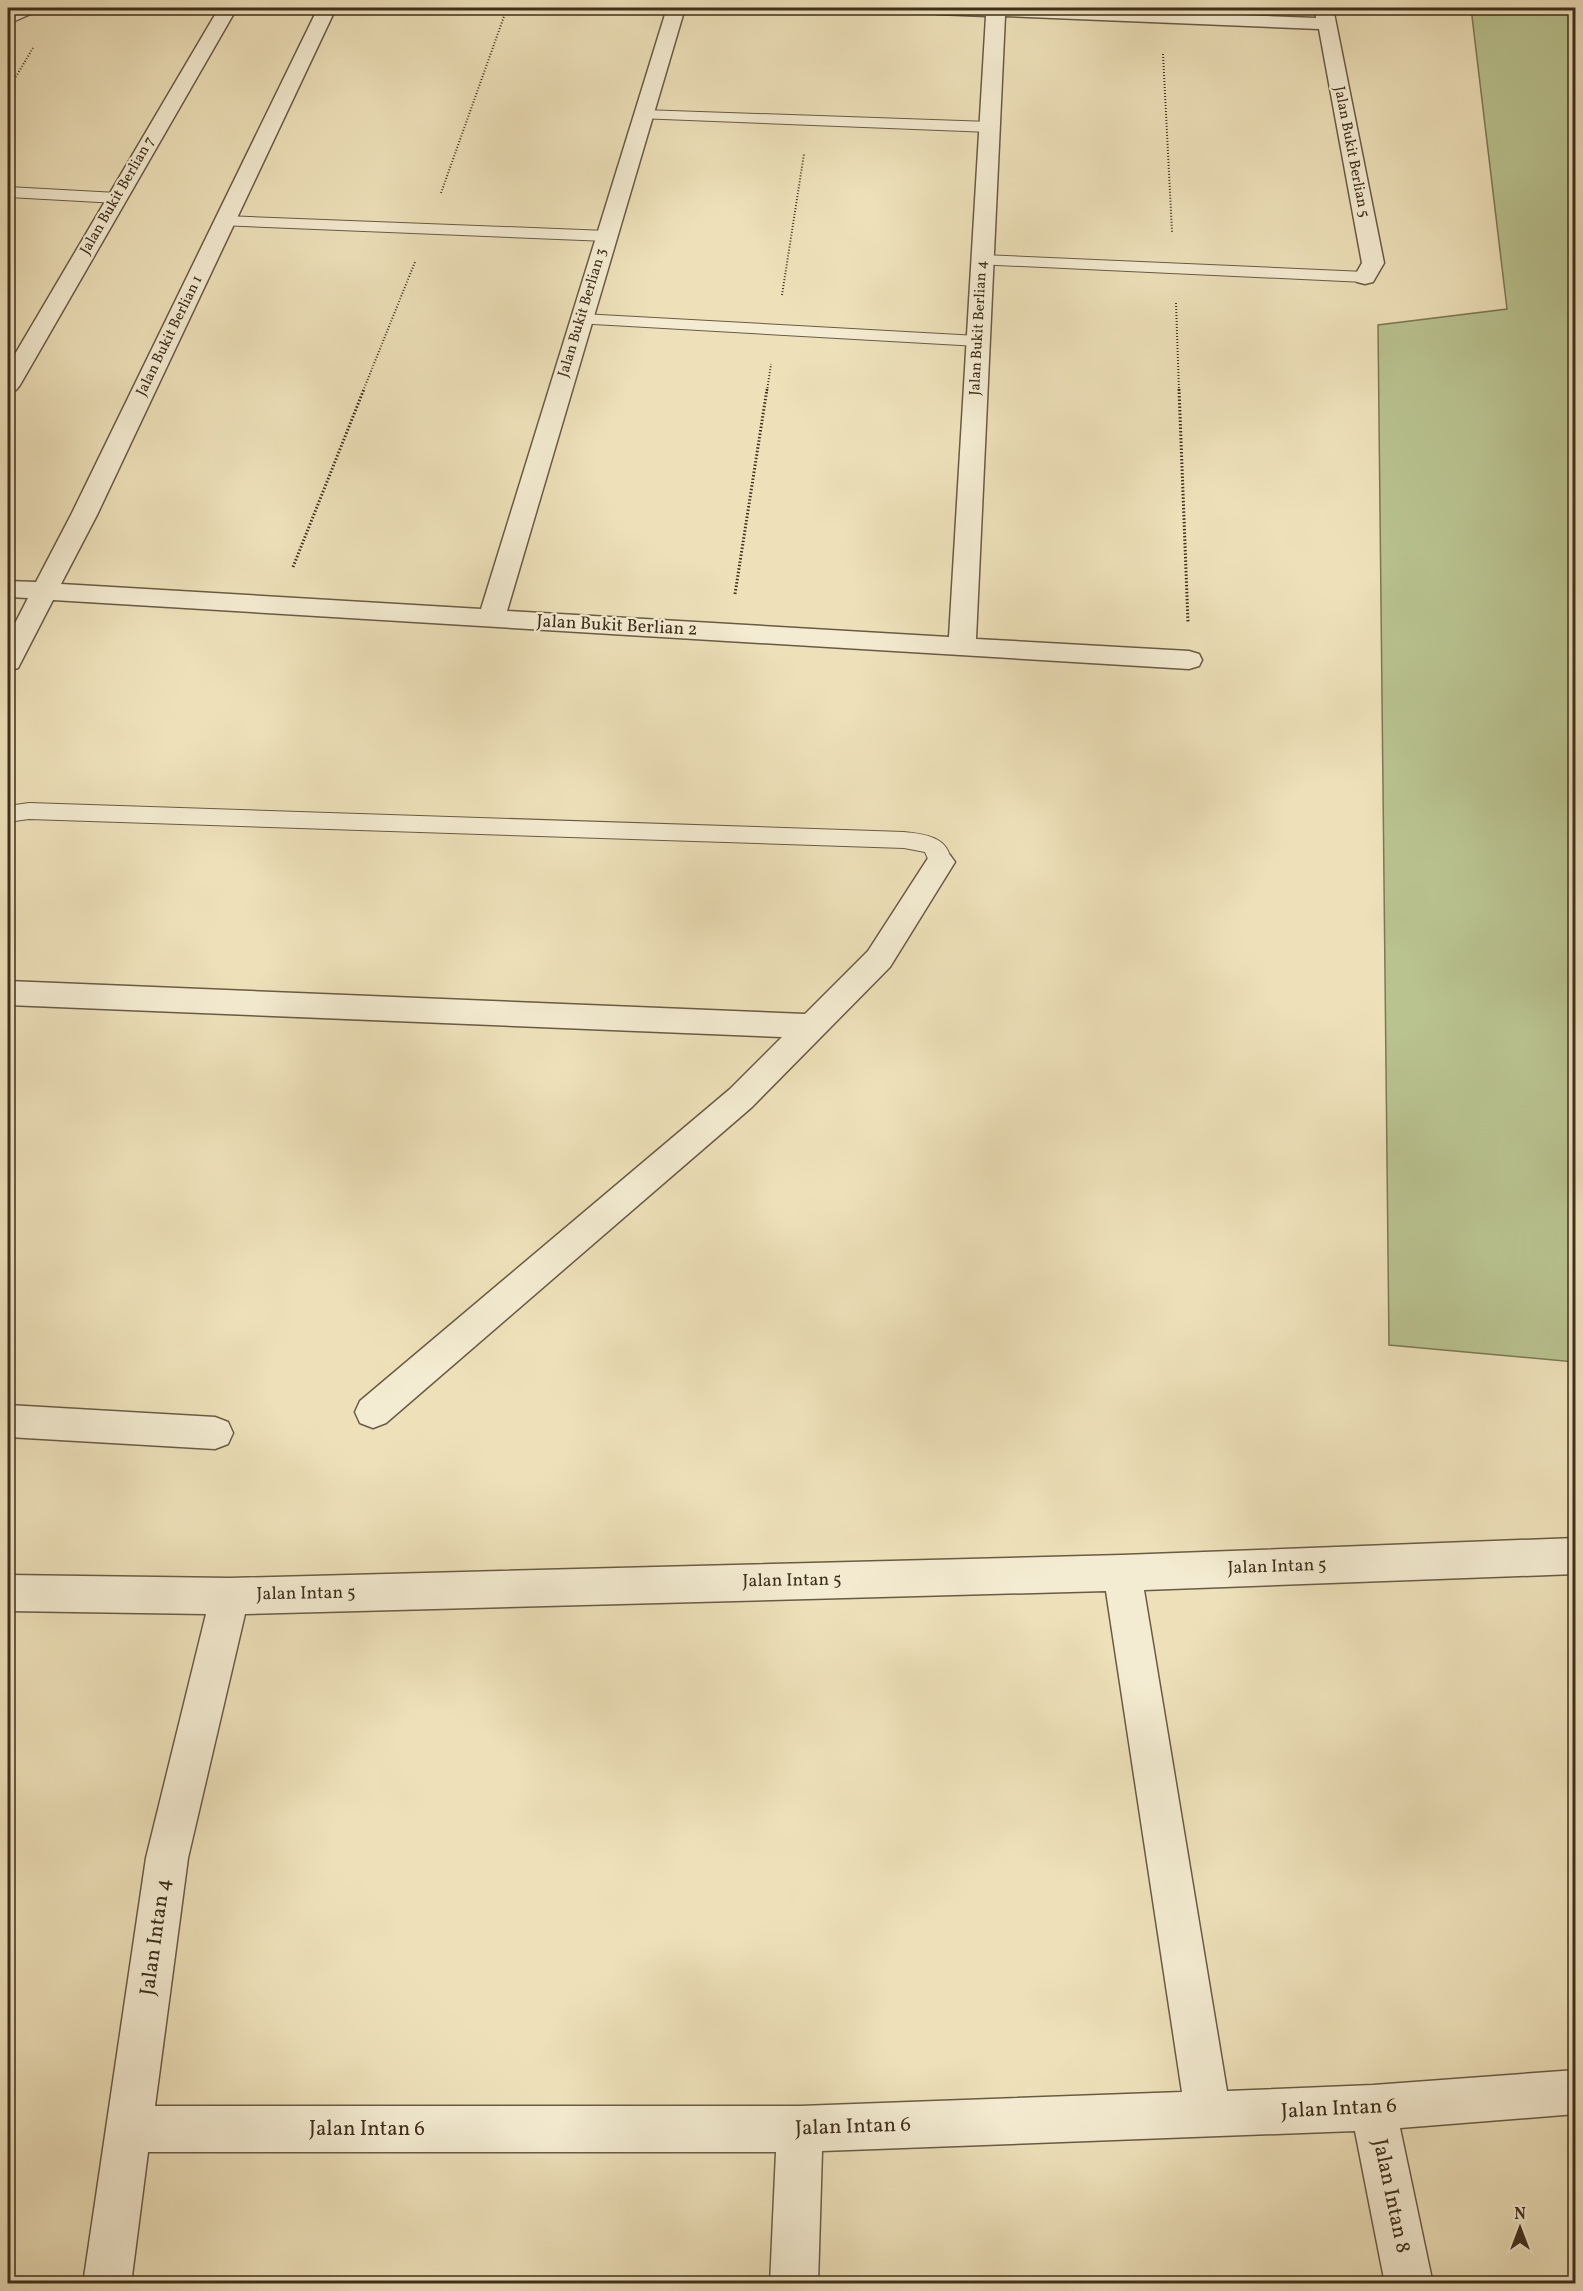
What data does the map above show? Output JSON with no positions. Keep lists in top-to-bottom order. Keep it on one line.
{"streets":{"street":["Jalan Bukit Berlian 5","Jalan Bukit Berlian 7","Jalan Bukit Berlian 3","Jalan Bukit Berlian 4","Jalan Bukit Berlian 1","Jalan Bukit Berlian 2","Jalan Intan 5","Jalan Intan 4","Jalan Intan 6","Jalan Intan 8"]},"crossings":[["Jalan Bukit Berlian 3","Jalan Bukit Berlian 2"],["Jalan Bukit Berlian 4","Jalan Bukit Berlian 2"],["Jalan Bukit Berlian 1","Jalan Bukit Berlian 2"],["Jalan Intan 5","Jalan Intan 4"],["Jalan Intan 4","Jalan Intan 6"],["Jalan Intan 6","Jalan Intan 8"]],"north":"top"}
